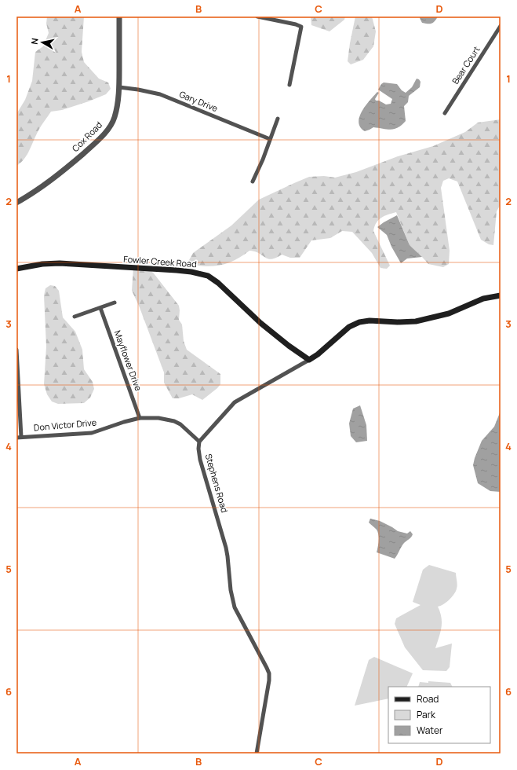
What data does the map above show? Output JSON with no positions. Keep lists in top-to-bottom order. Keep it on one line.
{"streets":{"main road":["Fowler Creek Road"],"street":["Bear Court","Gary Drive","Cox Road","Mayflower Drive","Don Victor Drive","Stephens Road"]},"crossings":[["Gary Drive","Cox Road"],["Mayflower Drive","Don Victor Drive"],["Don Victor Drive","Stephens Road"]],"legend":["Road","Park","Water"],"north":"left","grid":{"columns":["A","B","C","D"],"rows":["1","2","3","4","5","6"]}}
